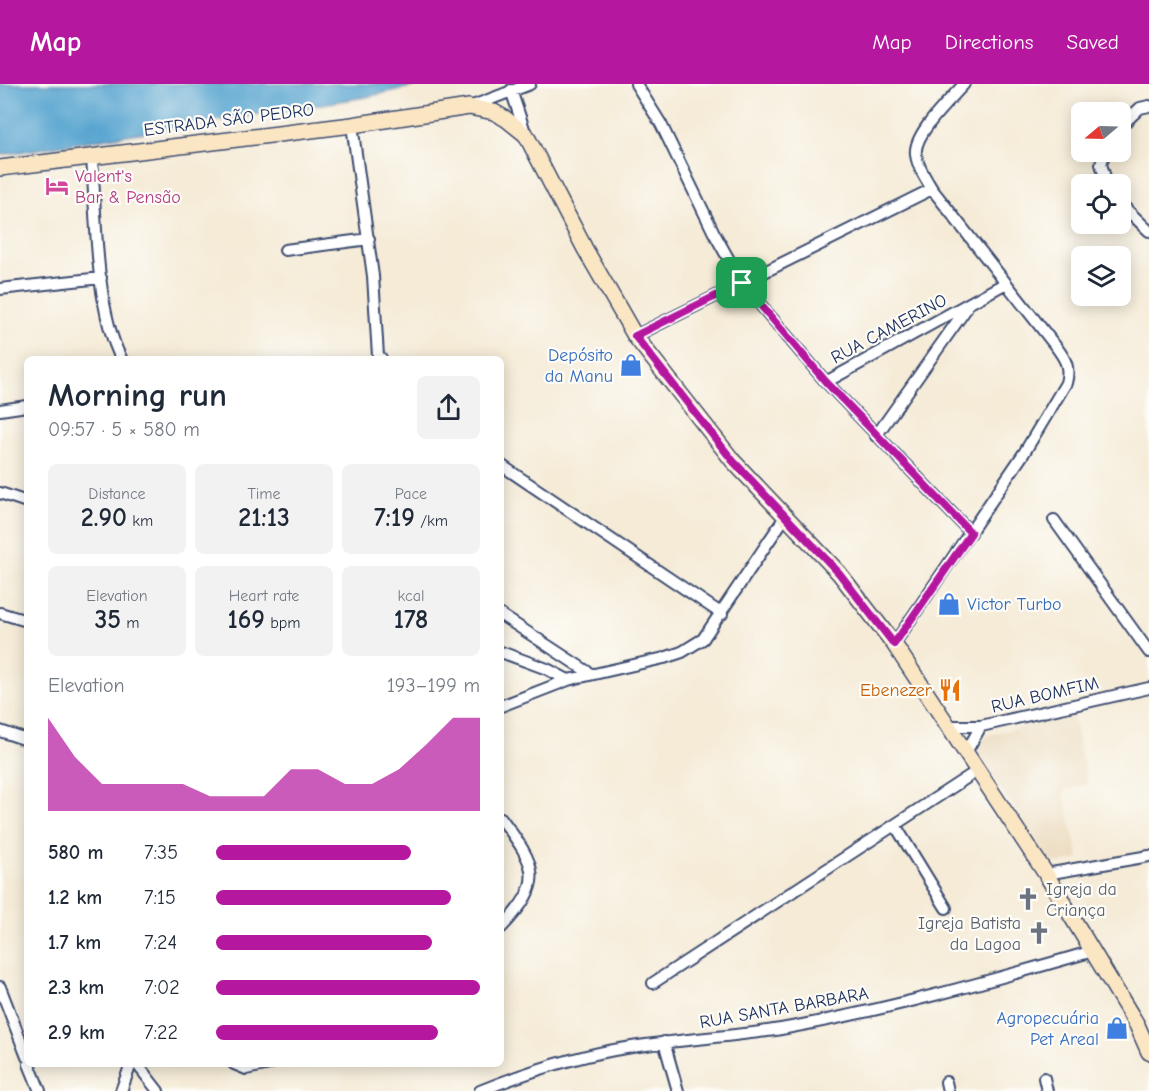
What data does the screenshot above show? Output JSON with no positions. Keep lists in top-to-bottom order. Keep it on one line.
{"streets":{"street":["ESTRADA SÃO PEDRO","RUA CAMERINO","RUA BOMFIM","RUA SANTA BARBARA"]},"places":{"hotel":["Valent's Bar & Pensão"],"shop":["Depósito da Manu","Victor Turbo","Agropecuária Pet Areal"],"restaurant":["Ebenezer"],"church":["Igreja da Criança","Igreja Batista da Lagoa"]},"north":"left","page":{"header":"Map","nav":["Map","Directions","Saved"],"heading":["Morning run","09:57 · 5 × 580 m"],"stats":[["Distance","2.90 km"],["Time","21:13"],["Pace","7:19 /km"],["Elevation","35 m"],["Heart rate","169 bpm"],["kcal","178"]],"chart":["Elevation","193–199 m"],"list":[{"name":"580 m","note":"7:35"},{"name":"1.2 km","note":"7:15"},{"name":"1.7 km","note":"7:24"},{"name":"2.3 km","note":"7:02"},{"name":"2.9 km","note":"7:22"}]}}
